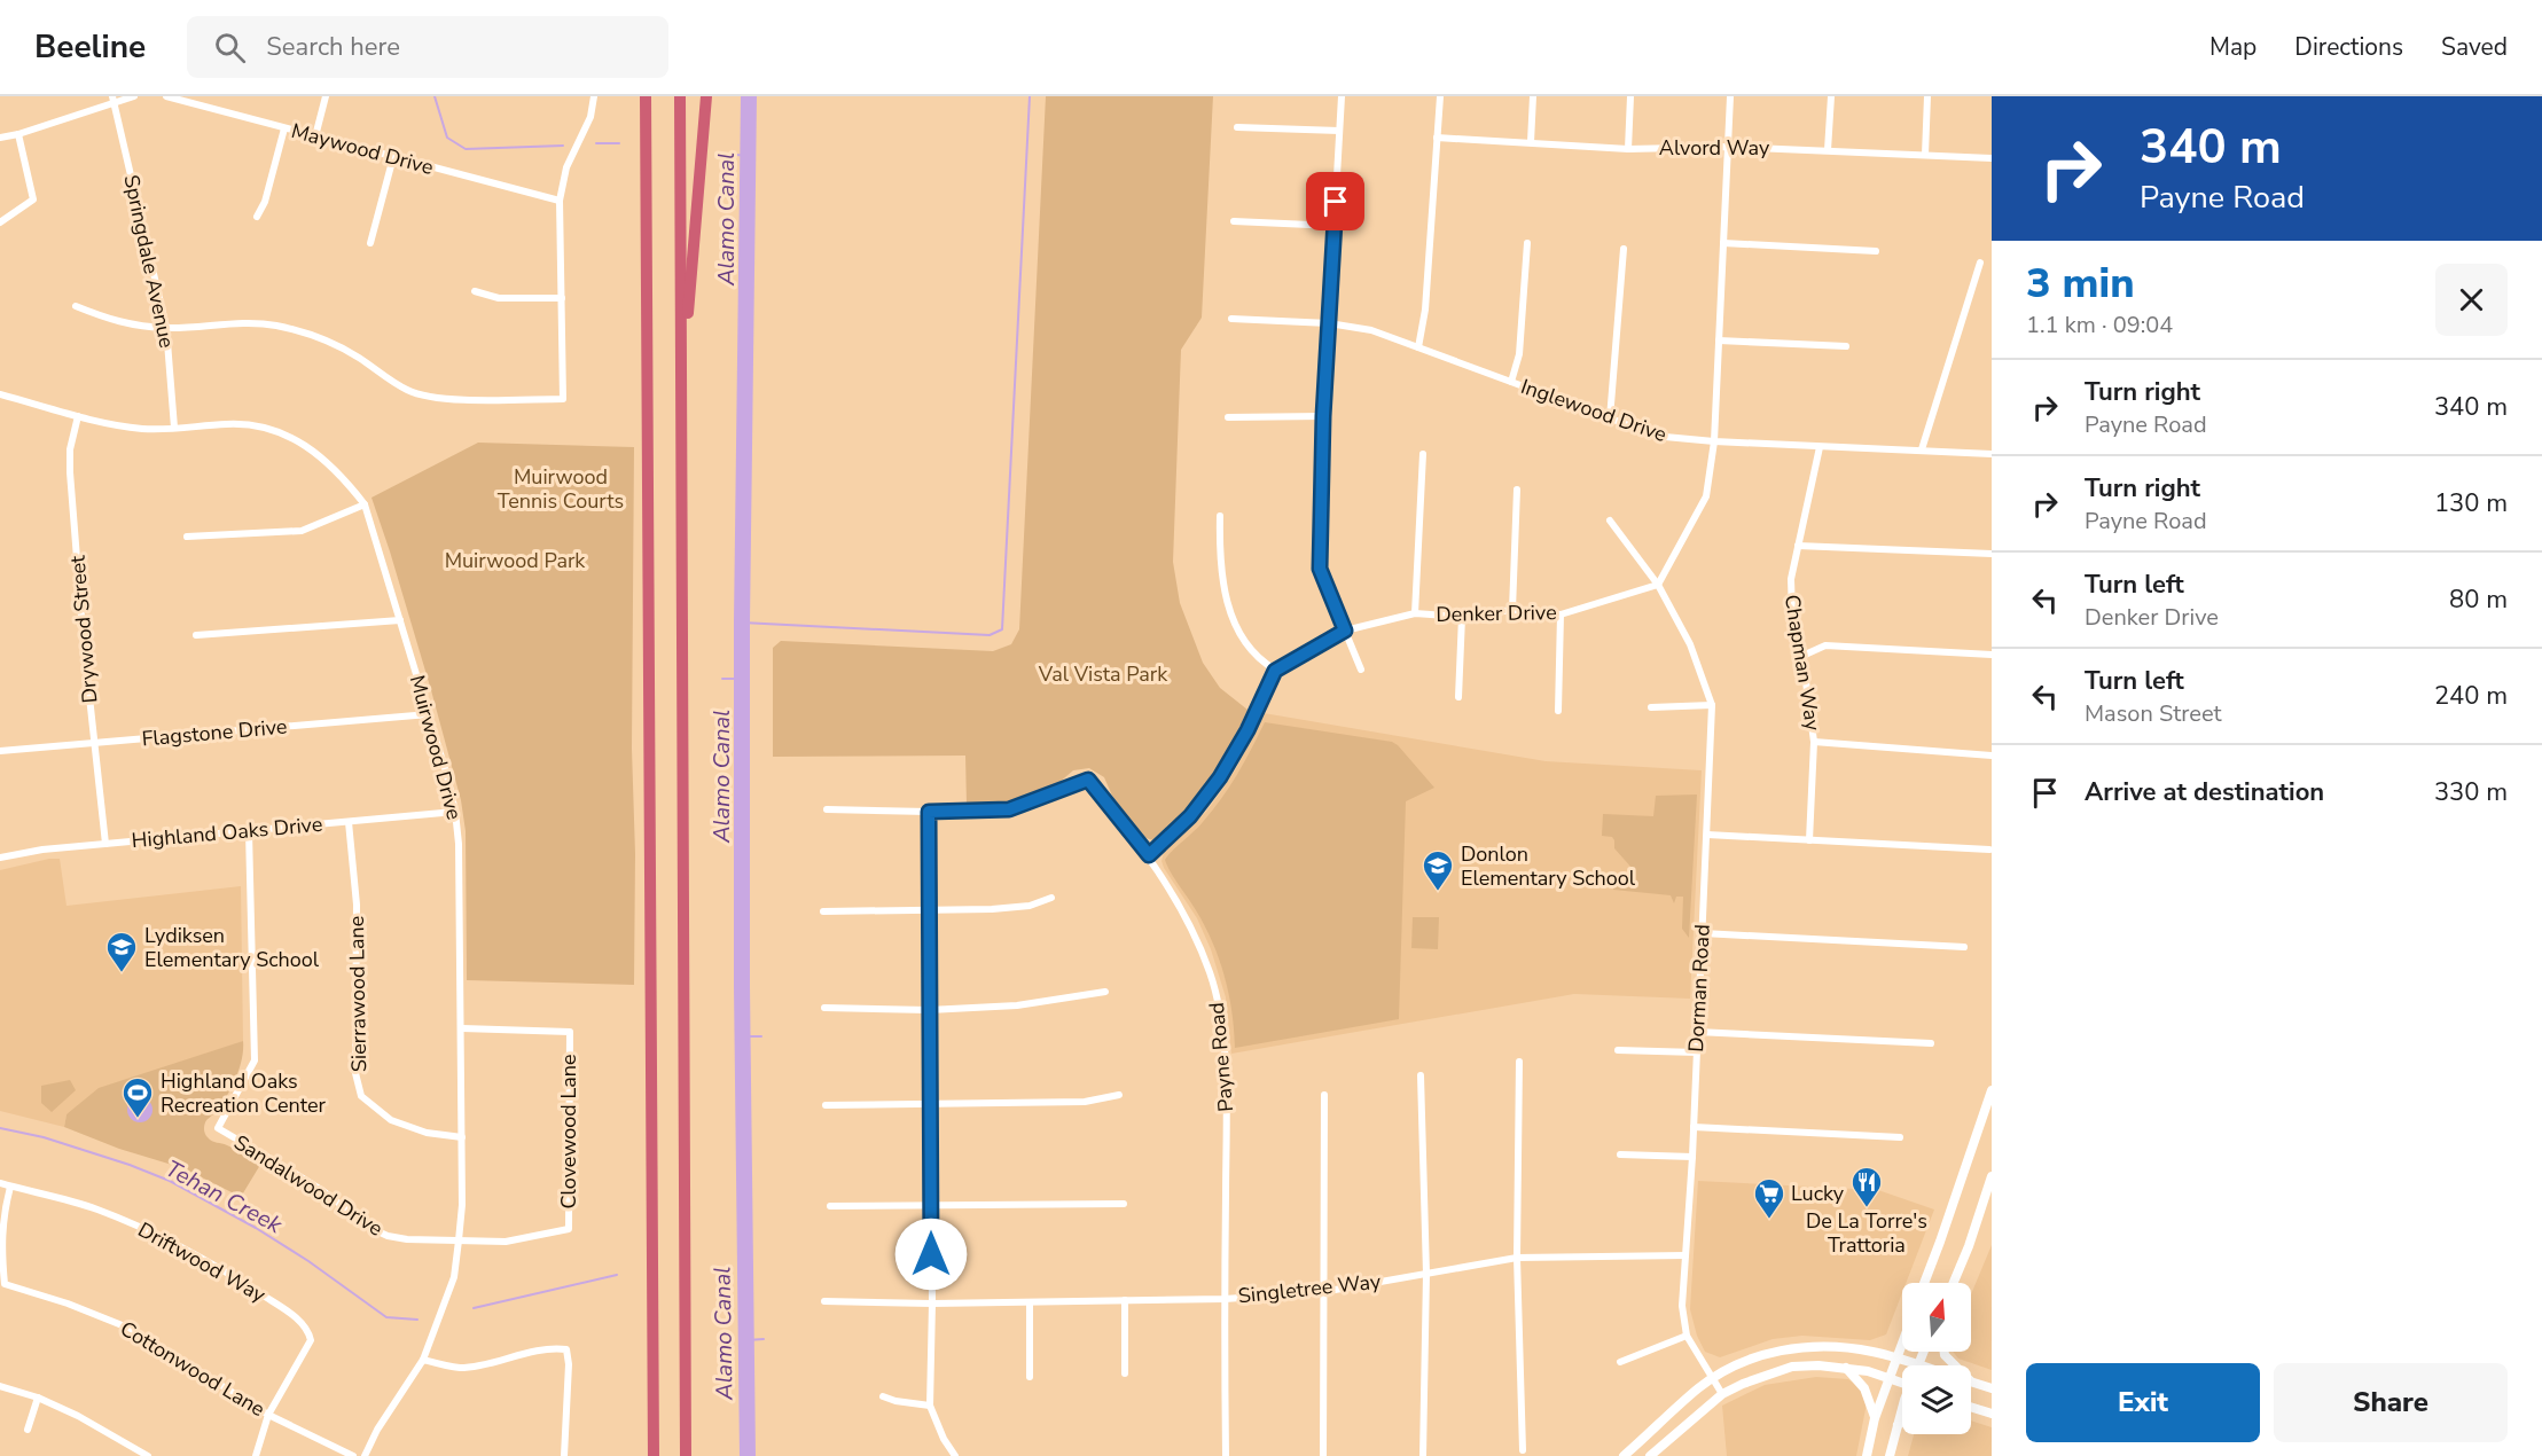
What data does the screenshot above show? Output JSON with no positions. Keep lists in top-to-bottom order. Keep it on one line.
{"streets":{"street":["Alvord Way","Maywood Drive","Springdale Avenue","Inglewood Drive","Denker Drive","Drywood Street","Chapman Way","Flagstone Drive","Muirwood Drive","Highland Oaks Drive","Dorman Road","Sierrawood Lane","Payne Road","Clovewood Lane","Sandalwood Drive","Driftwood Way","Singletree Way","Cottonwood Lane"]},"crossings":[["Springdale Avenue","Muirwood Drive"],["Inglewood Drive","Chapman Way"],["Denker Drive","Dorman Road"],["Drywood Street","Flagstone Drive"],["Drywood Street","Muirwood Drive"],["Drywood Street","Highland Oaks Drive"],["Flagstone Drive","Muirwood Drive"],["Muirwood Drive","Highland Oaks Drive"],["Muirwood Drive","Sierrawood Lane"],["Muirwood Drive","Clovewood Lane"],["Muirwood Drive","Sandalwood Drive"],["Highland Oaks Drive","Sierrawood Lane"],["Highland Oaks Drive","Sandalwood Drive"],["Dorman Road","Singletree Way"],["Payne Road","Singletree Way"],["Clovewood Lane","Sandalwood Drive"],["Driftwood Way","Cottonwood Lane"]],"water":["Alamo Canal","Tehan Creek"],"parks":["Muirwood Tennis Courts","Muirwood Park","Val Vista Park"],"places":{"school or university":["Donlon Elementary School","Lydiksen Elementary School"],"sports":["Highland Oaks Recreation Center"],"restaurant":["De La Torre's Trattoria"],"supermarket":["Lucky"]},"north":"top","page":{"header":"Beeline","search":"Search here","nav":["Map","Directions","Saved"],"turn":["340 m","Payne Road"],"heading":["3 min","1.1 km · 09:04"],"list":[{"name":"Turn right","note":"Payne Road","value":"340 m"},{"name":"Turn right","note":"Payne Road","value":"130 m"},{"name":"Turn left","note":"Denker Drive","value":"80 m"},{"name":"Turn left","note":"Mason Street","value":"240 m"},{"name":"Arrive at destination","value":"330 m"}],"buttons":["Exit","Share"]}}
